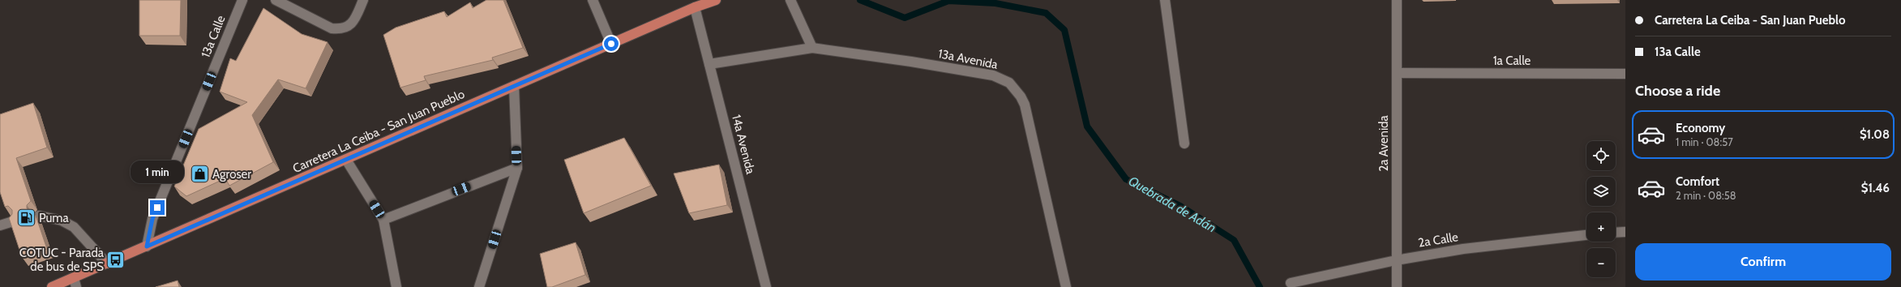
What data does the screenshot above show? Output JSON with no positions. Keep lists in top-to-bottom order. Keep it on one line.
{"streets":{"main road":["Carretera La Ceiba - San Juan Pueblo"],"street":["13a Calle","13a Avenida","1a Calle","2a Avenida","14a Avenida","2a Calle"]},"crossings":[["13a Calle","Carretera La Ceiba - San Juan Pueblo"],["13a Avenida","14a Avenida"],["1a Calle","2a Avenida"],["Carretera La Ceiba - San Juan Pueblo","14a Avenida"],["2a Avenida","2a Calle"]],"water":["Quebrada de Adán"],"places":{"shop":["Agroser"],"fuel station":["Puma"],"bus stop":["COTUC - Parada de bus de SPS"]},"page":{"banner":["Carretera La Ceiba - San Juan Pueblo","13a Calle"],"heading":"Choose a ride","list":[{"name":"Economy","note":"1 min · 08:57","value":"$1.08"},{"name":"Comfort","note":"2 min · 08:58","value":"$1.46"}],"map_buttons":["+","−"],"bubble":"1 min","buttons":"Confirm"}}
